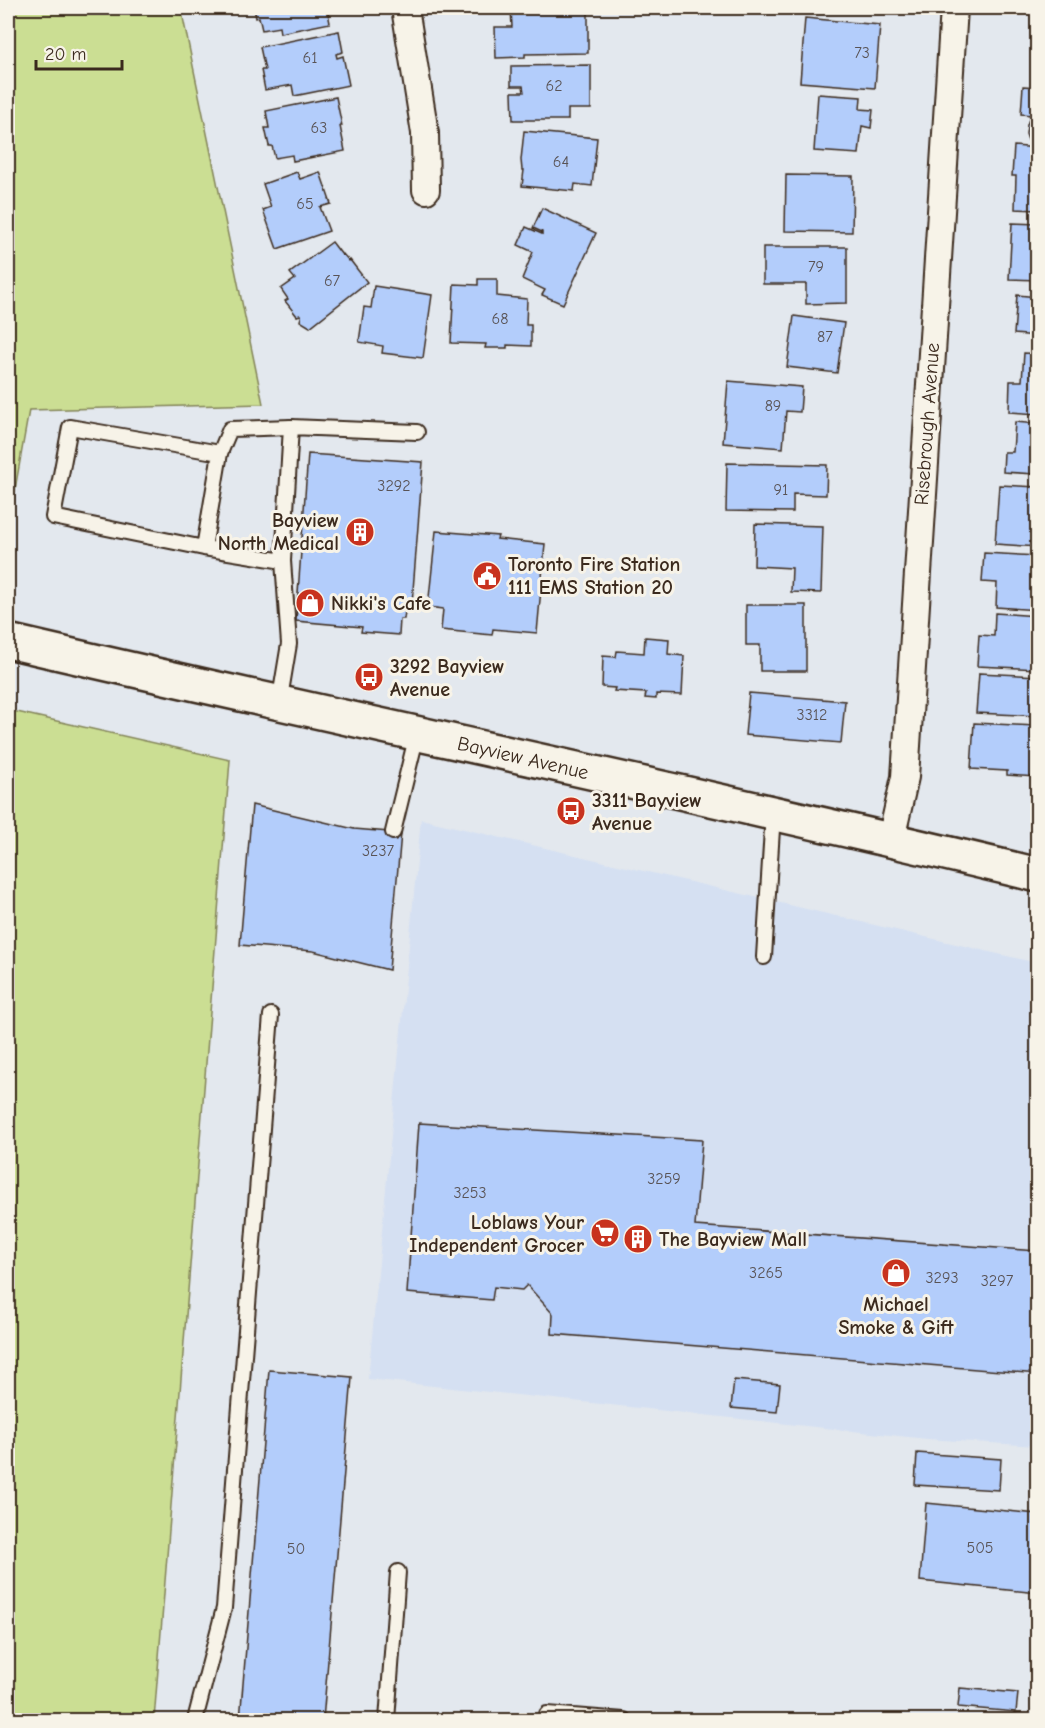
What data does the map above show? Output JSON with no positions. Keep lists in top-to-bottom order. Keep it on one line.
{"streets":{"main road":["Bayview Avenue"],"street":["Risebrough Avenue"]},"crossings":[["Risebrough Avenue","Bayview Avenue"]],"places":{"building":["Bayview North Medical","The Bayview Mall"],"public building":["Toronto Fire Station 111 EMS Station 20"],"shop":["Nikki's Cafe","Michael Smoke & Gift"],"bus stop":["3292 Bayview Avenue","3311 Bayview Avenue"],"supermarket":["Loblaws Your Independent Grocer"]},"house_numbers":["73","61","62","63","64","65","79","67","68","87","89","3292","91","3312","3237","3259","3253","3265","3293","3297","505","50"],"scale_bar":"20 m"}
